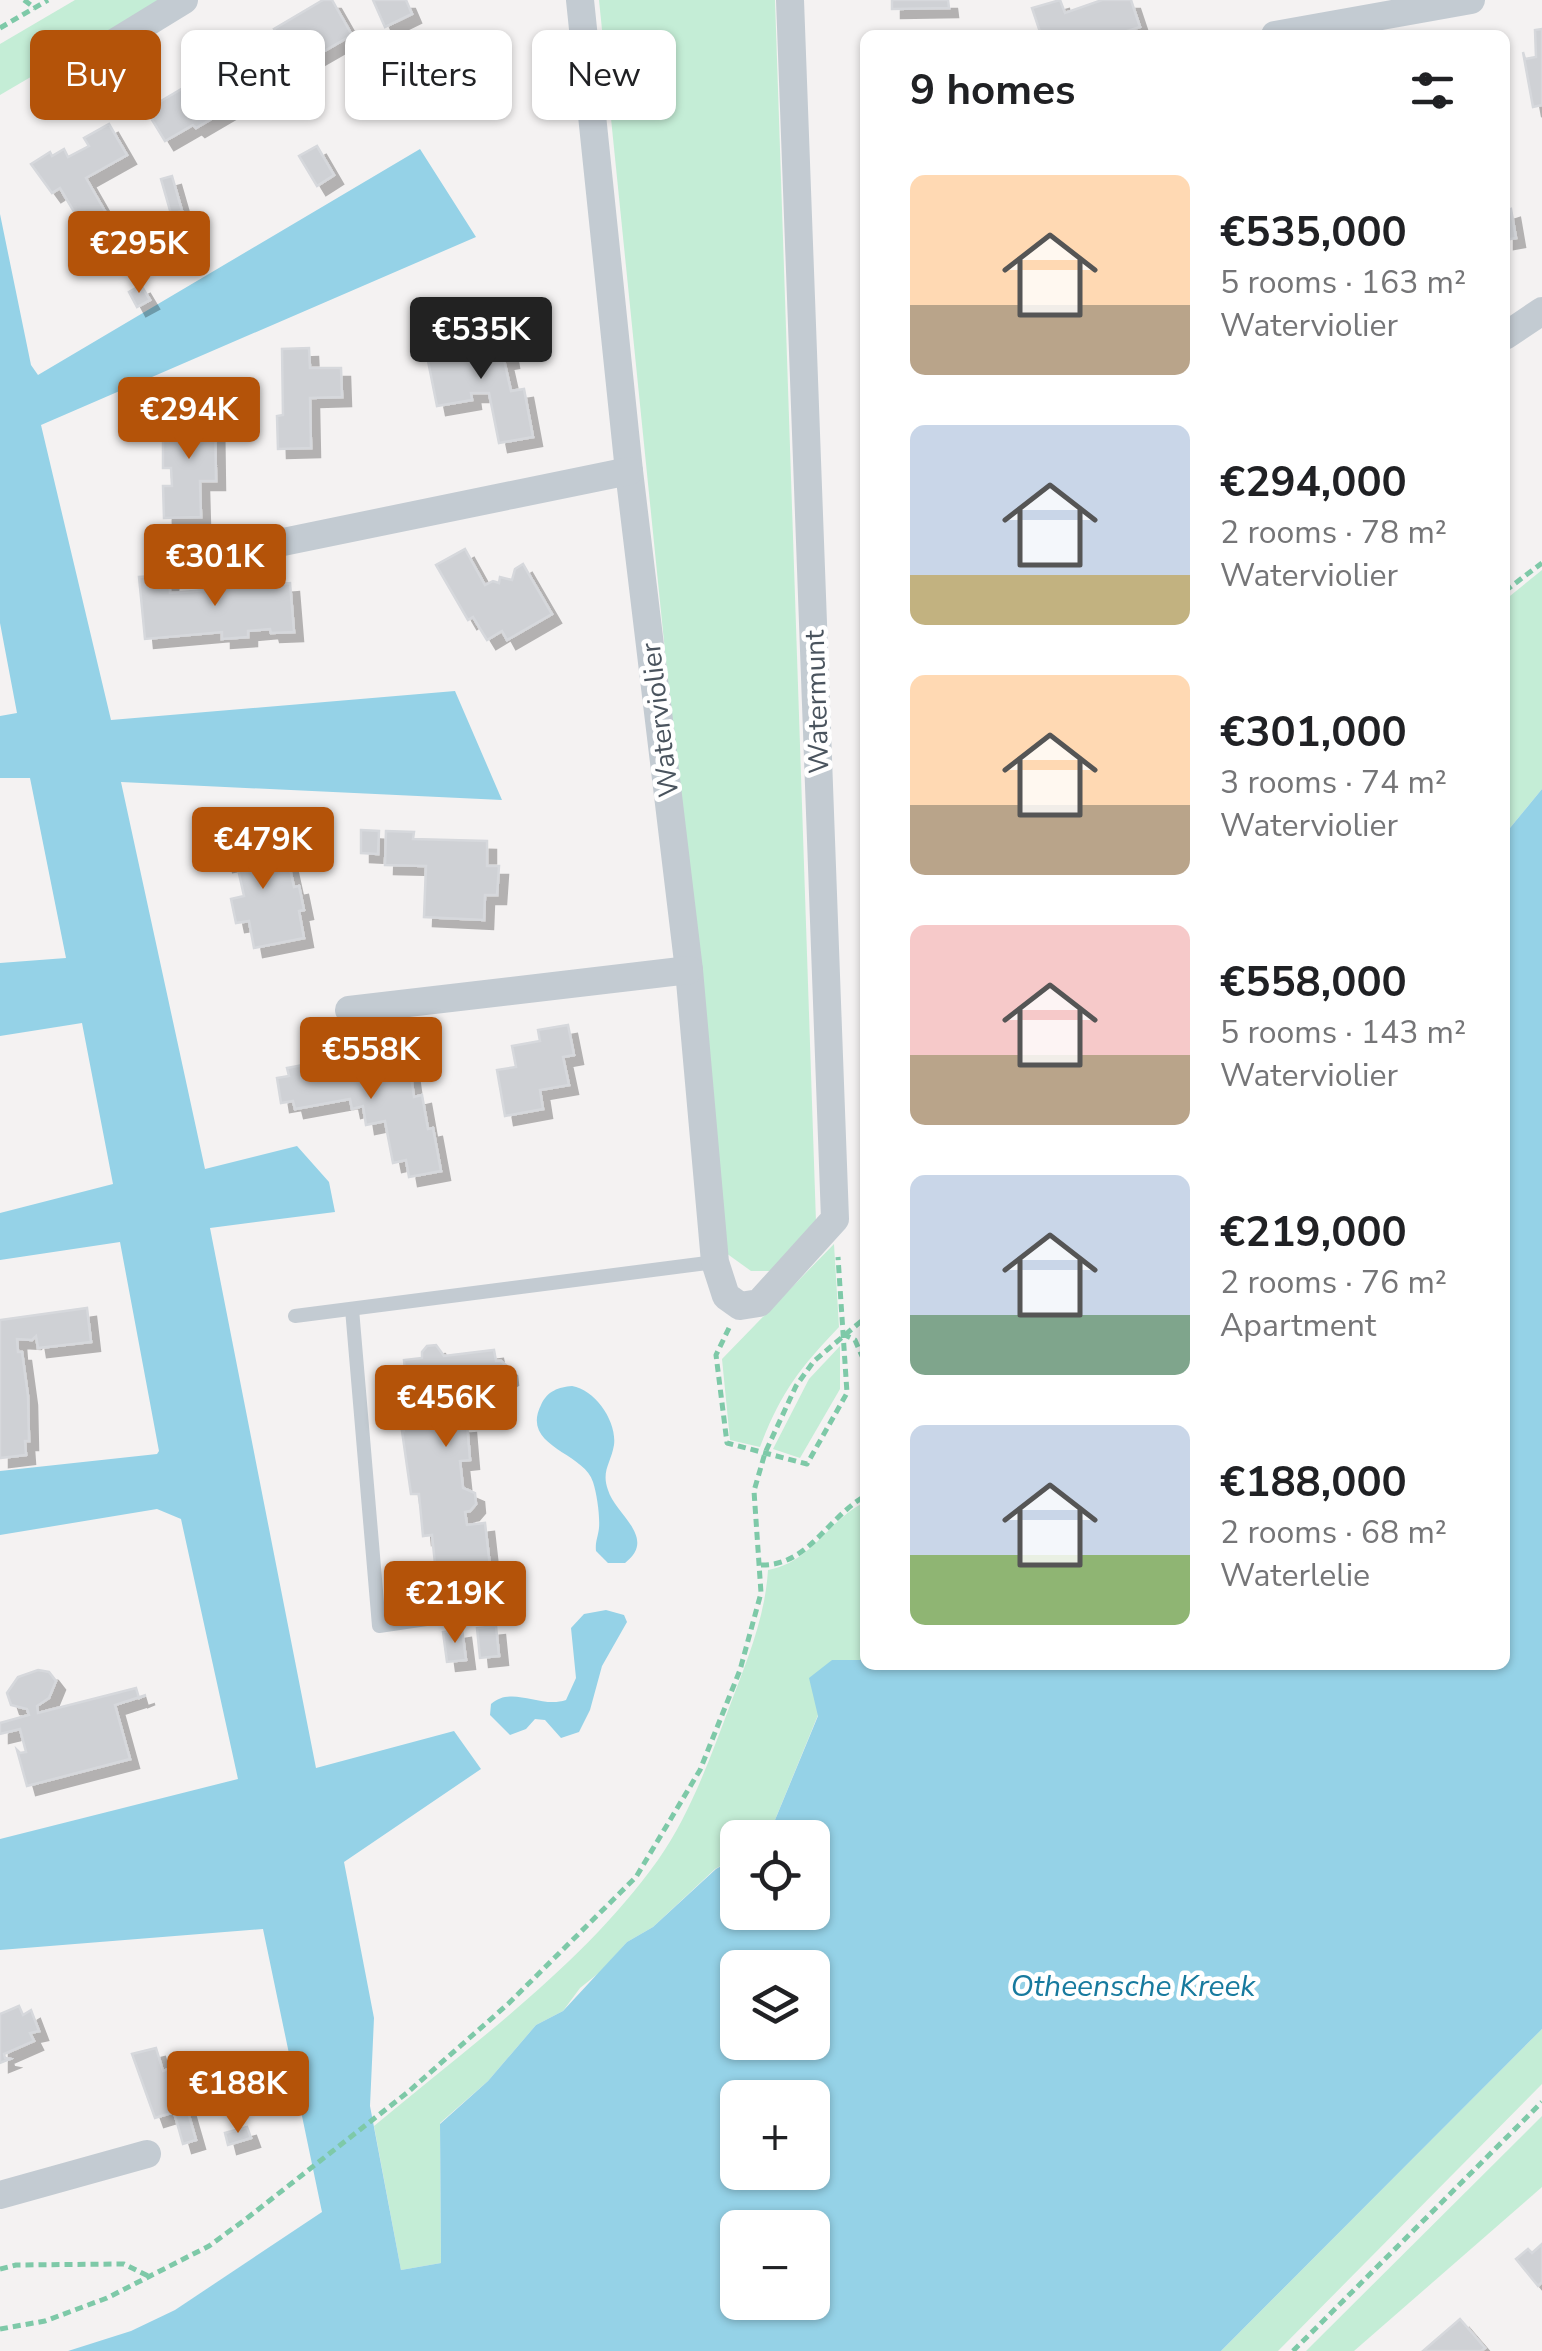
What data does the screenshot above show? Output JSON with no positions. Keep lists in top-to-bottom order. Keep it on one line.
{"streets":{"street":["Watermunt","Waterviolier"]},"water":["Otheensche Kreek"],"page":{"chip":["Buy","Rent","Filters","New"],"heading":"9 homes","list":[{"name":"€535,000","note":"5 rooms · 163 m² · Waterviolier"},{"name":"€294,000","note":"2 rooms · 78 m² · Waterviolier"},{"name":"€301,000","note":"3 rooms · 74 m² · Waterviolier"},{"name":"€558,000","note":"5 rooms · 143 m² · Waterviolier"},{"name":"€219,000","note":"2 rooms · 76 m² · Apartment"},{"name":"€188,000","note":"2 rooms · 68 m² · Waterlelie"}],"price":["€295K","€535K","€294K","€301K","€479K","€558K","€456K","€219K","€188K"],"map_buttons":["+","−"]}}
